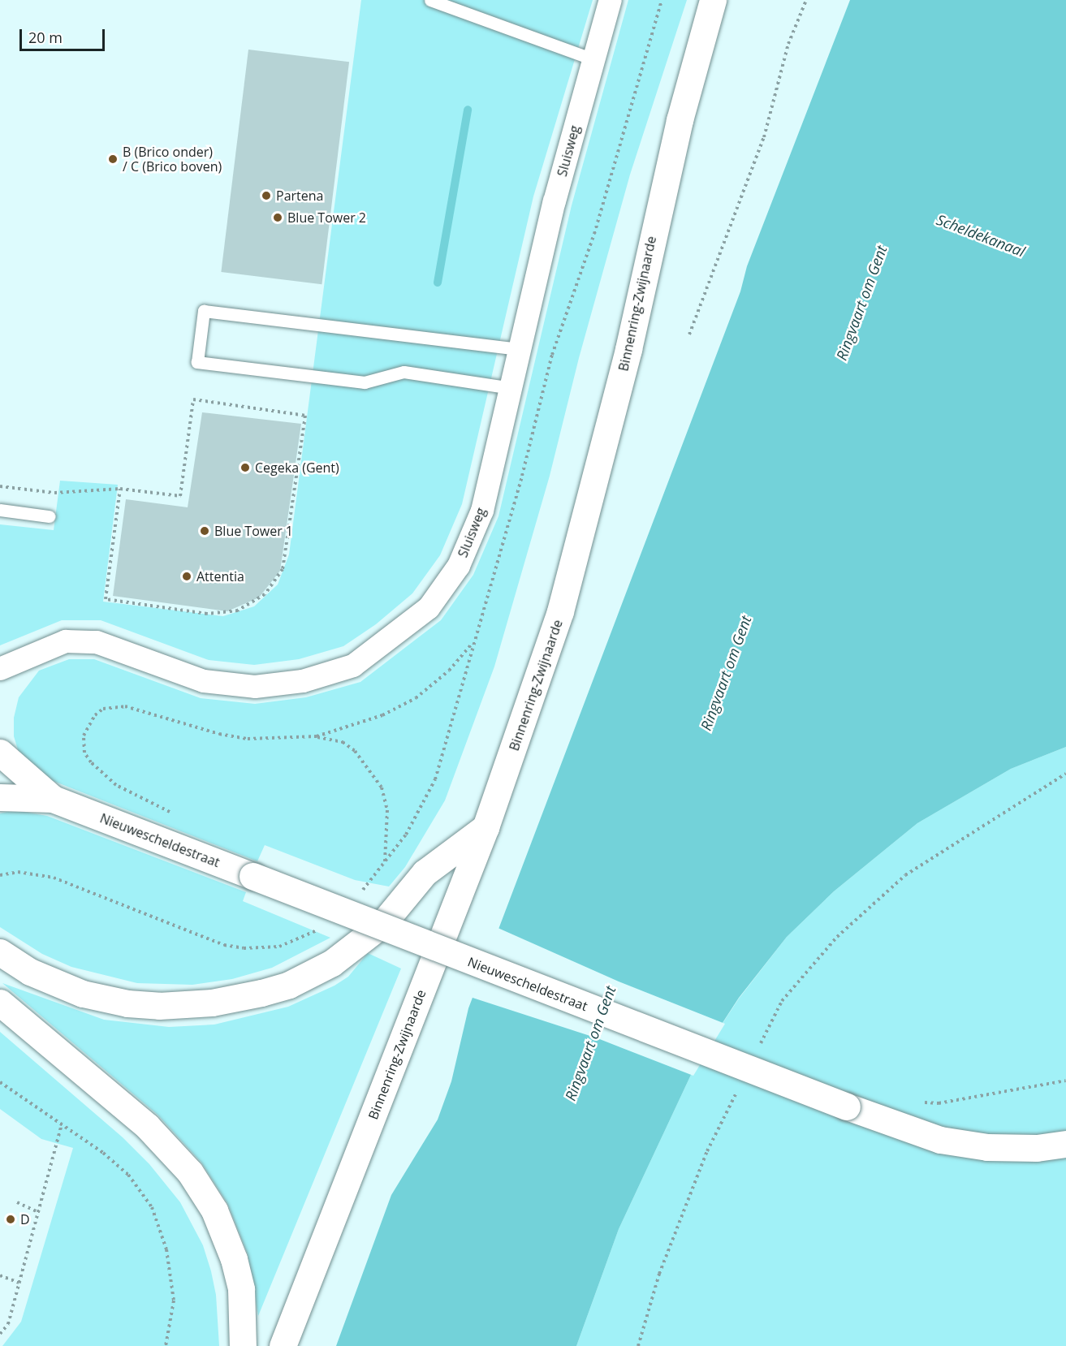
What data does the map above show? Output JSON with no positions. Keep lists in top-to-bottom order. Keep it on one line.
{"streets":{"main road":["Binnenring-Zwijnaarde","Nieuwescheldestraat"],"street":["Sluisweg"]},"water":["Scheldekanaal","Ringvaart om Gent"],"places":["B (Brico onder) / C (Brico boven)","Partena","Blue Tower 2","Cegeka (Gent)","Blue Tower 1","Attentia","D"],"scale_bar":"20 m"}
